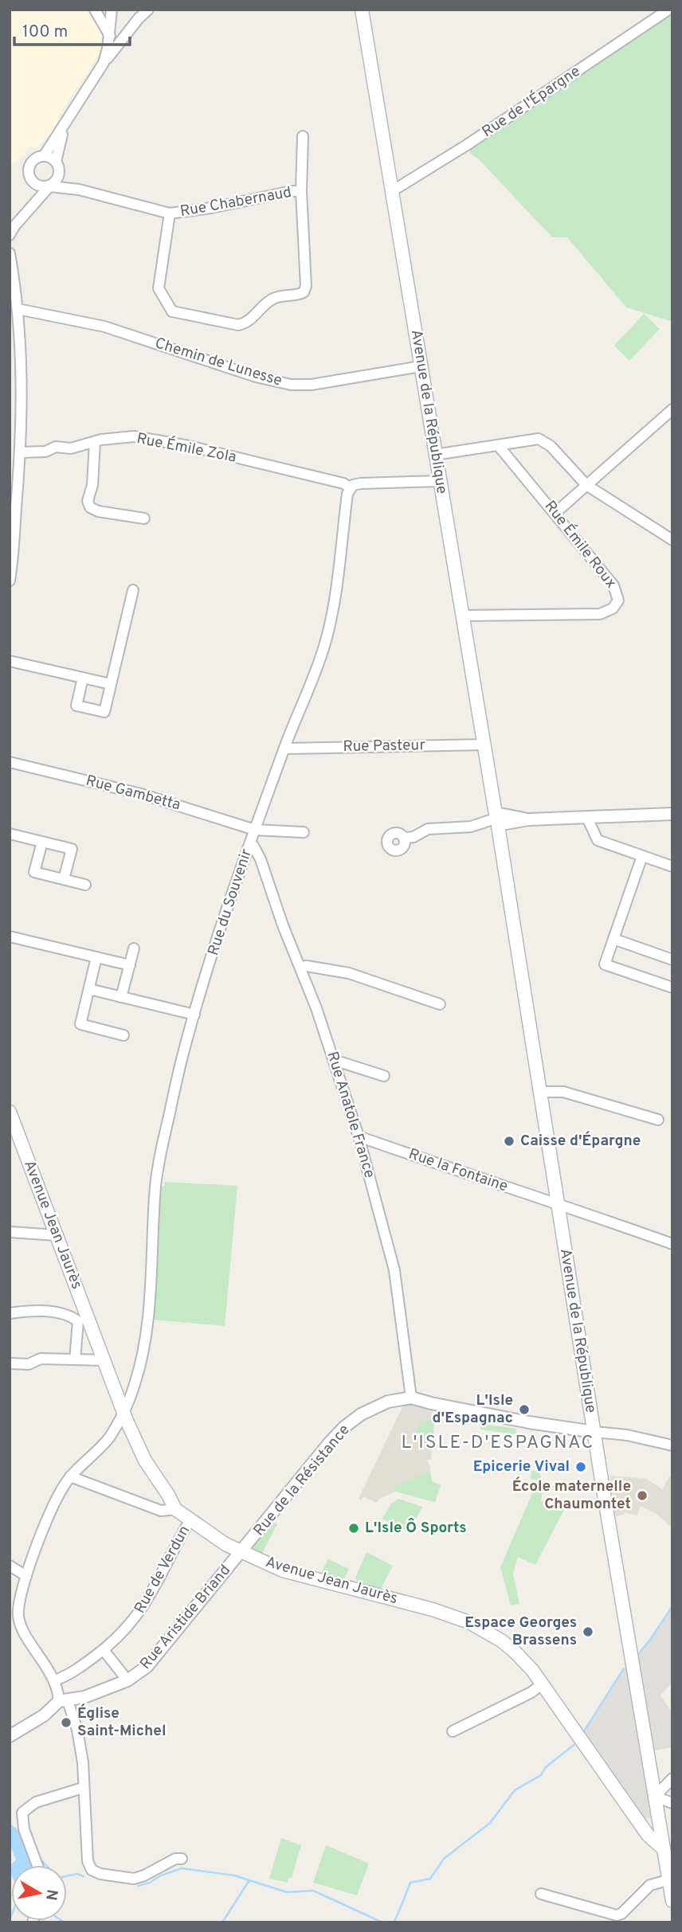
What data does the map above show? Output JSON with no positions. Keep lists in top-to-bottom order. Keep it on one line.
{"streets":{"main road":["Avenue de la République","Avenue Jean Jaurès"],"street":["Rue de l'Épargne","Rue Chabernaud","Chemin de Lunesse","Rue Émile Zola","Rue Émile Roux","Rue Pasteur","Rue Gambetta","Rue du Souvenir","Rue Anatole France","Rue la Fontaine","Rue de la Résistance","Rue de Verdun","Rue Aristide Briand"]},"crossings":[["Rue de l'Épargne","Avenue de la République"],["Chemin de Lunesse","Avenue de la République"],["Avenue de la République","Rue Émile Roux"],["Avenue de la République","Rue Pasteur"],["Avenue de la République","Rue la Fontaine"],["Avenue de la République","Avenue Jean Jaurès"],["Avenue de la République","Rue de la Résistance"],["Rue Émile Zola","Rue du Souvenir"],["Rue Pasteur","Rue du Souvenir"],["Rue Gambetta","Rue du Souvenir"],["Rue du Souvenir","Rue Anatole France"],["Rue du Souvenir","Avenue Jean Jaurès"],["Rue du Souvenir","Rue de Verdun"],["Rue Anatole France","Rue la Fontaine"],["Rue Anatole France","Rue de la Résistance"],["Avenue Jean Jaurès","Rue de la Résistance"],["Avenue Jean Jaurès","Rue de Verdun"],["Avenue Jean Jaurès","Rue Aristide Briand"],["Rue de la Résistance","Rue Aristide Briand"]],"districts":["L'ISLE-D'ESPAGNAC"],"places":["Caisse d'Épargne","L'Isle d'Espagnac","Epicerie Vival","École maternelle Chaumontet","L'Isle Ô Sports","Espace Georges Brassens","Église Saint-Michel"],"scale_bar":"100 m","north":"right"}
